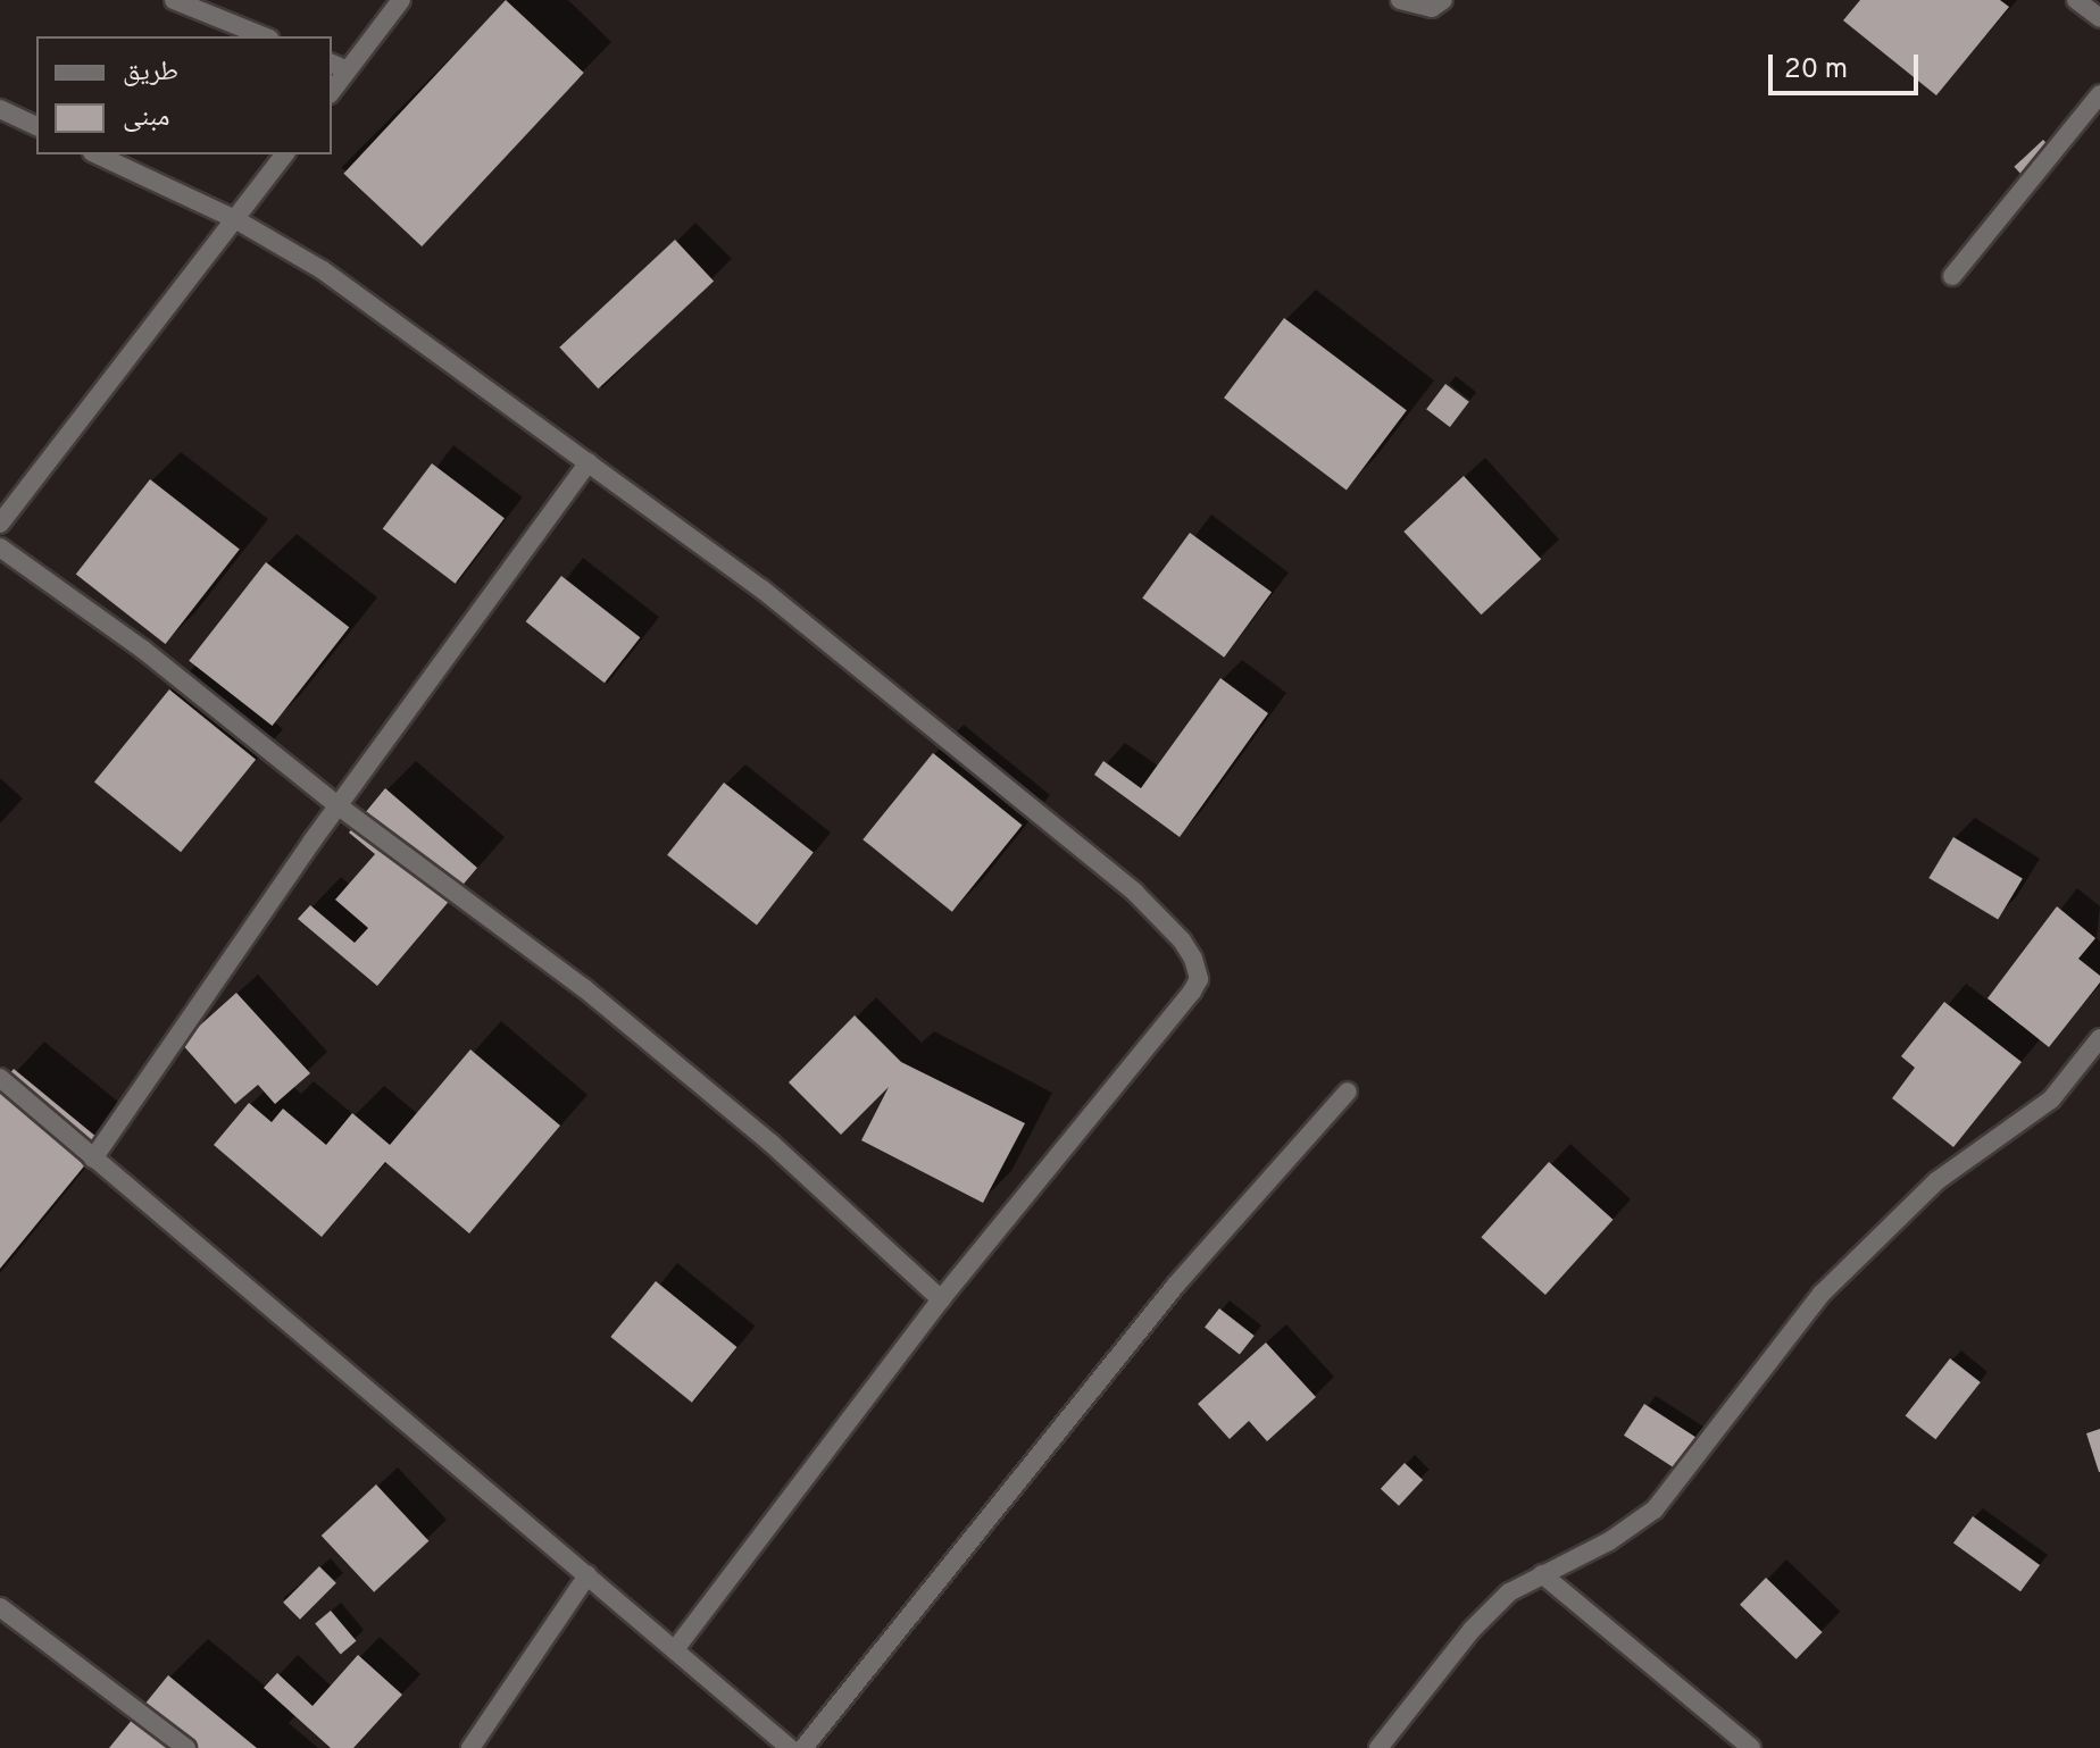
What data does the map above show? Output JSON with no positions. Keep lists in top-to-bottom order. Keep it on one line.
{"legend":["طريق","مبنى"],"scale_bar":"20 m"}
